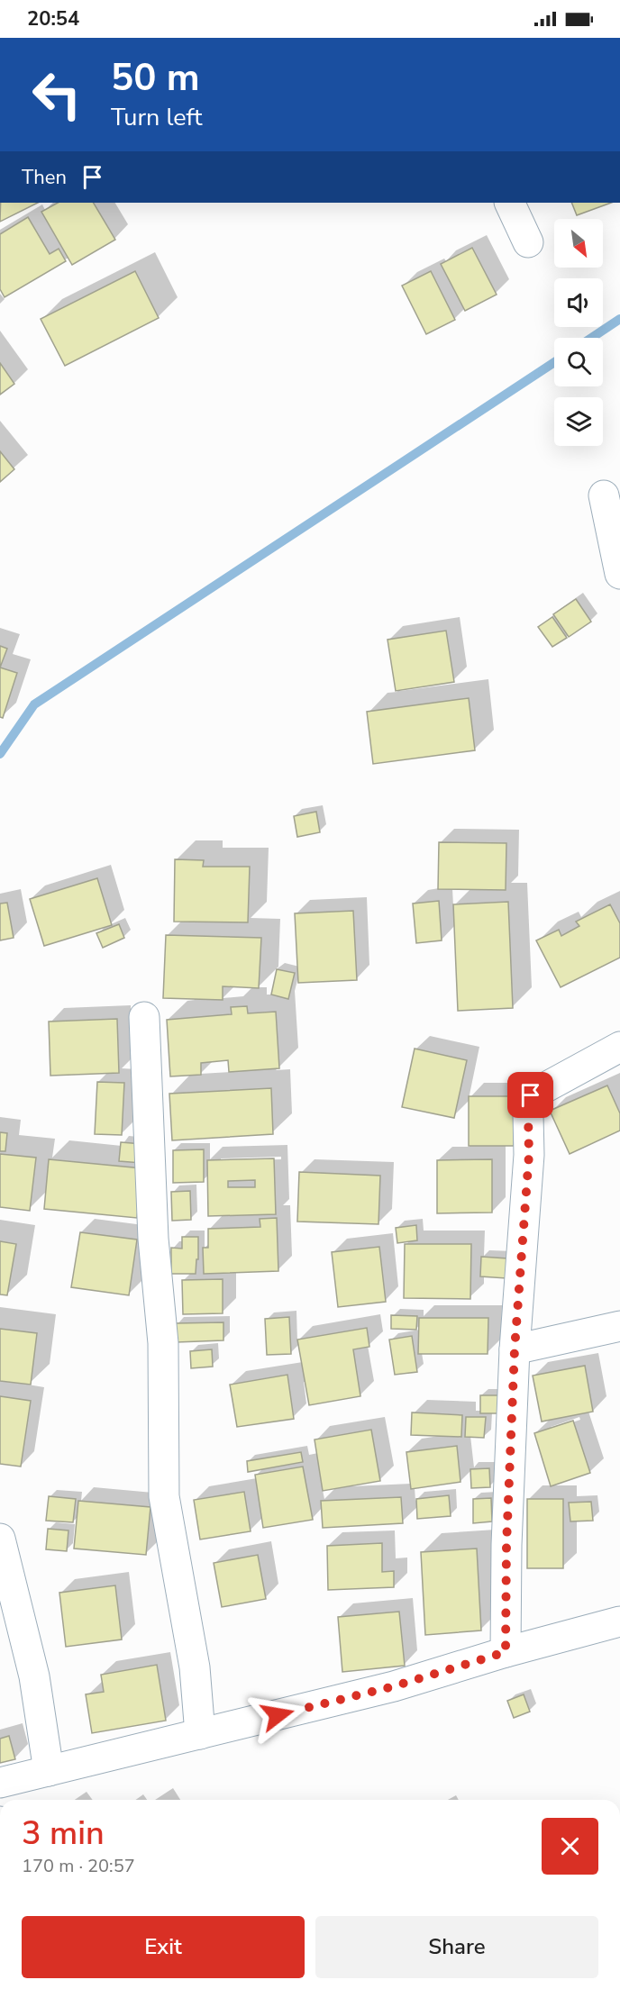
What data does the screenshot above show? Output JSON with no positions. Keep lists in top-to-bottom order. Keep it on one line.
{"north":"bottom right","page":{"status":"20:54","turn":["50 m","Turn left"],"then":"Then","heading":["3 min","170 m · 20:57"],"buttons":["Exit","Share"]}}
